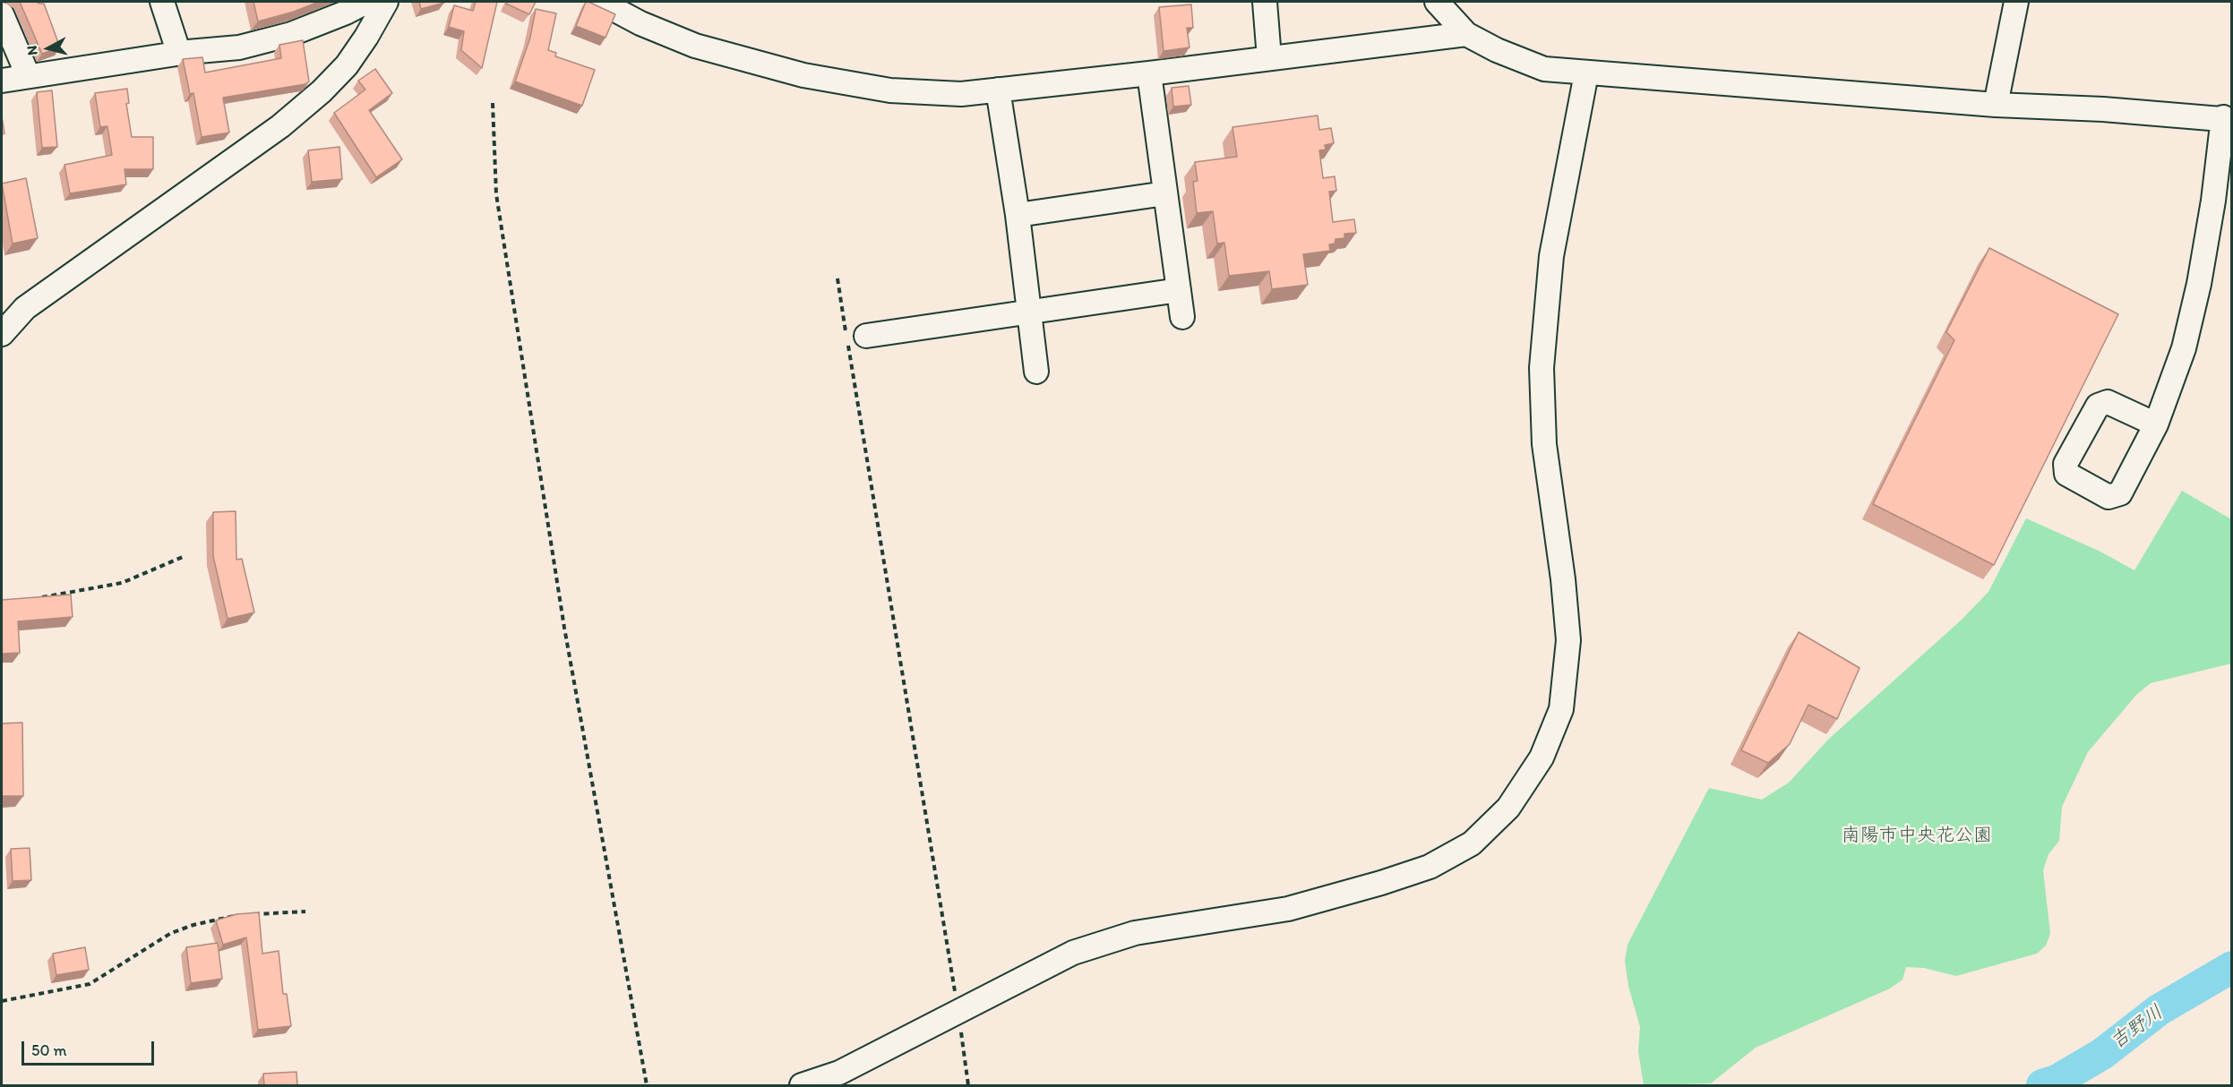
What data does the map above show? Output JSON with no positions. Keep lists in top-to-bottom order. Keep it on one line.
{"water":["吉野川"],"parks":["南陽市中央花公園"],"scale_bar":"50 m","north":"left"}
